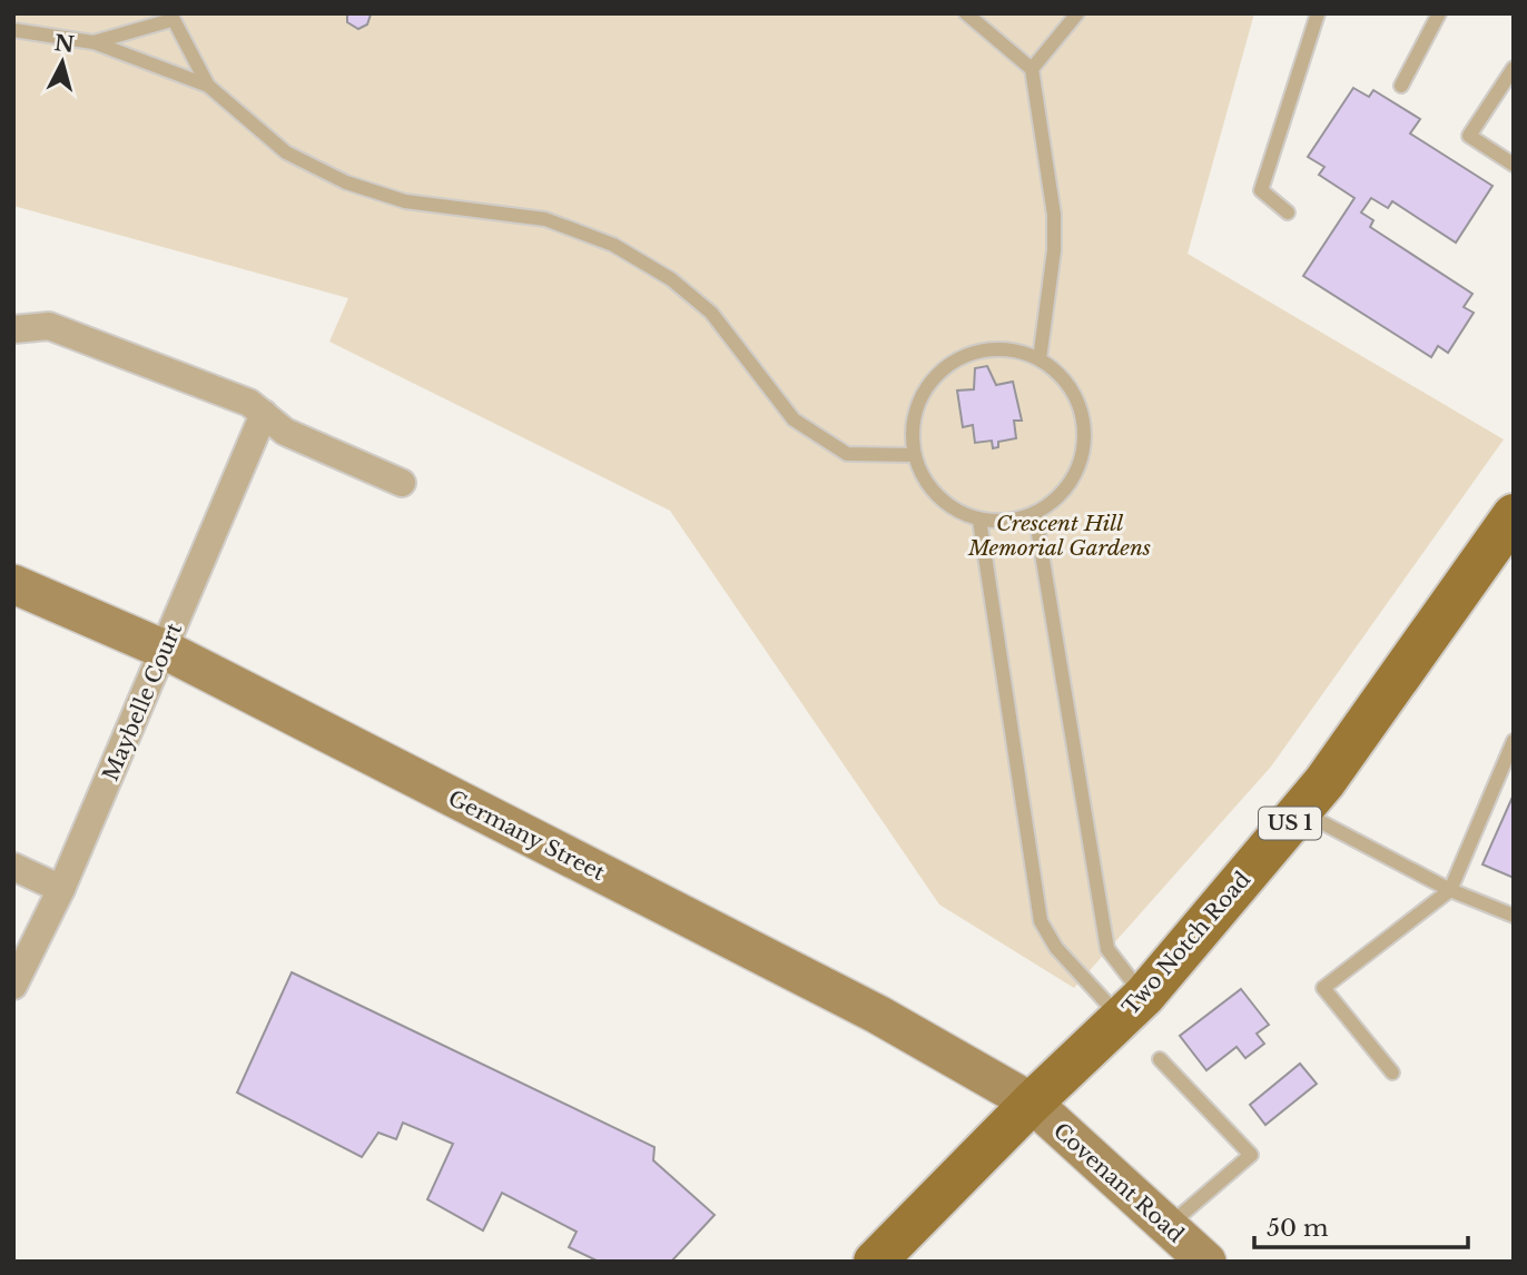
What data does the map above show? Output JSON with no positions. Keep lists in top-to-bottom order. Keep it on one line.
{"streets":{"main road":["US 1","Two Notch Road"],"street":["Maybelle Court","Germany Street","Covenant Road"]},"crossings":[["Maybelle Court","Germany Street"],["Germany Street","Two Notch Road"],["Germany Street","Covenant Road"],["Two Notch Road","Covenant Road"]],"parks":["Crescent Hill Memorial Gardens"],"scale_bar":"50 m","north":"top"}
